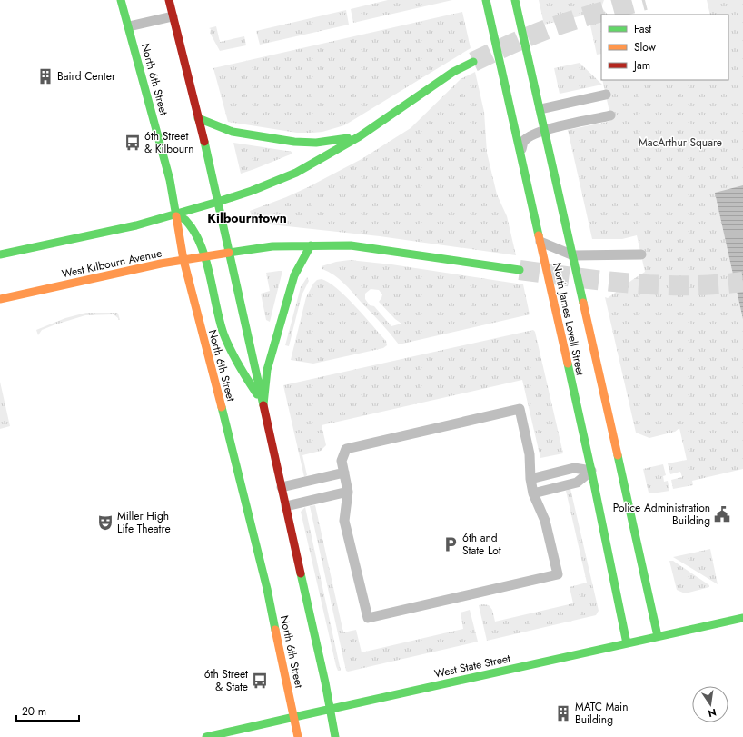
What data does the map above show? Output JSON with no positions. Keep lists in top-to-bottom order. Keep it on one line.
{"streets":{"main road":["North 6th Street","West Kilbourn Avenue","North James Lovell Street","West State Street"]},"crossings":[["North 6th Street","West Kilbourn Avenue"],["North 6th Street","West State Street"],["North James Lovell Street","West State Street"]],"districts":["Kilbourntown"],"parks":["MacArthur Square"],"places":{"building":["Baird Center","MATC Main Building"],"bus stop":["6th Street & Kilbourn","6th Street & State"],"public building":["Police Administration Building"],"theatre":["Miller High Life Theatre"],"parking":["6th and State Lot"]},"legend":["Fast","Slow","Jam"],"scale_bar":"20 m","north":"bottom"}
